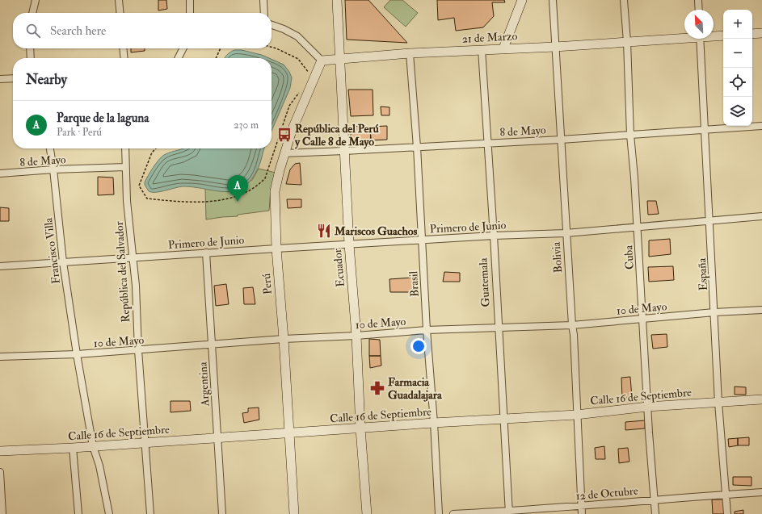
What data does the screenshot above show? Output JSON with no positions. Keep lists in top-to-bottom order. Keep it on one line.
{"streets":{"street":["21 de Marzo","8 de Mayo","Primero de Junio","Francisco Villa","Bolivia","Cuba","Ecuador","República del Salvador","España","Guatemala","Perú","Brasil","10 de Mayo","Argentina","Calle 16 de Septiembre","12 de Octubre"]},"crossings":[["21 de Marzo","Bolivia"],["21 de Marzo","Cuba"],["21 de Marzo","Ecuador"],["21 de Marzo","Guatemala"],["21 de Marzo","Perú"],["21 de Marzo","Brasil"],["8 de Mayo","Francisco Villa"],["8 de Mayo","Bolivia"],["8 de Mayo","Cuba"],["8 de Mayo","Ecuador"],["8 de Mayo","República del Salvador"],["8 de Mayo","España"],["8 de Mayo","Guatemala"],["8 de Mayo","Perú"],["8 de Mayo","Brasil"],["Primero de Junio","Francisco Villa"],["Primero de Junio","Bolivia"],["Primero de Junio","Cuba"],["Primero de Junio","Ecuador"],["Primero de Junio","República del Salvador"],["Primero de Junio","España"],["Primero de Junio","Guatemala"],["Primero de Junio","Perú"],["Primero de Junio","Brasil"],["Primero de Junio","Argentina"],["Francisco Villa","10 de Mayo"],["Francisco Villa","Calle 16 de Septiembre"],["Bolivia","10 de Mayo"],["Bolivia","Calle 16 de Septiembre"],["Bolivia","12 de Octubre"],["Cuba","10 de Mayo"],["Cuba","Calle 16 de Septiembre"],["Cuba","12 de Octubre"],["Ecuador","10 de Mayo"],["Ecuador","Calle 16 de Septiembre"],["República del Salvador","10 de Mayo"],["República del Salvador","Calle 16 de Septiembre"],["España","10 de Mayo"],["España","Calle 16 de Septiembre"],["España","12 de Octubre"],["Guatemala","10 de Mayo"],["Guatemala","Calle 16 de Septiembre"],["Guatemala","12 de Octubre"],["Perú","10 de Mayo"],["Perú","Calle 16 de Septiembre"],["Brasil","10 de Mayo"],["Brasil","Calle 16 de Septiembre"],["10 de Mayo","Argentina"],["Argentina","Calle 16 de Septiembre"]],"places":{"bus stop":["República del Perú y Calle 8 de Mayo"],"restaurant":["Mariscos Guachos"],"pharmacy":["Farmacia Guadalajara"]},"north":"top left","page":{"map_buttons":["+","−"],"search":"Search here","heading":"Nearby","list":[{"mark":"A","name":"Parque de la laguna","note":"Park · Perú","value":"230 m"}],"pins":"A"}}
